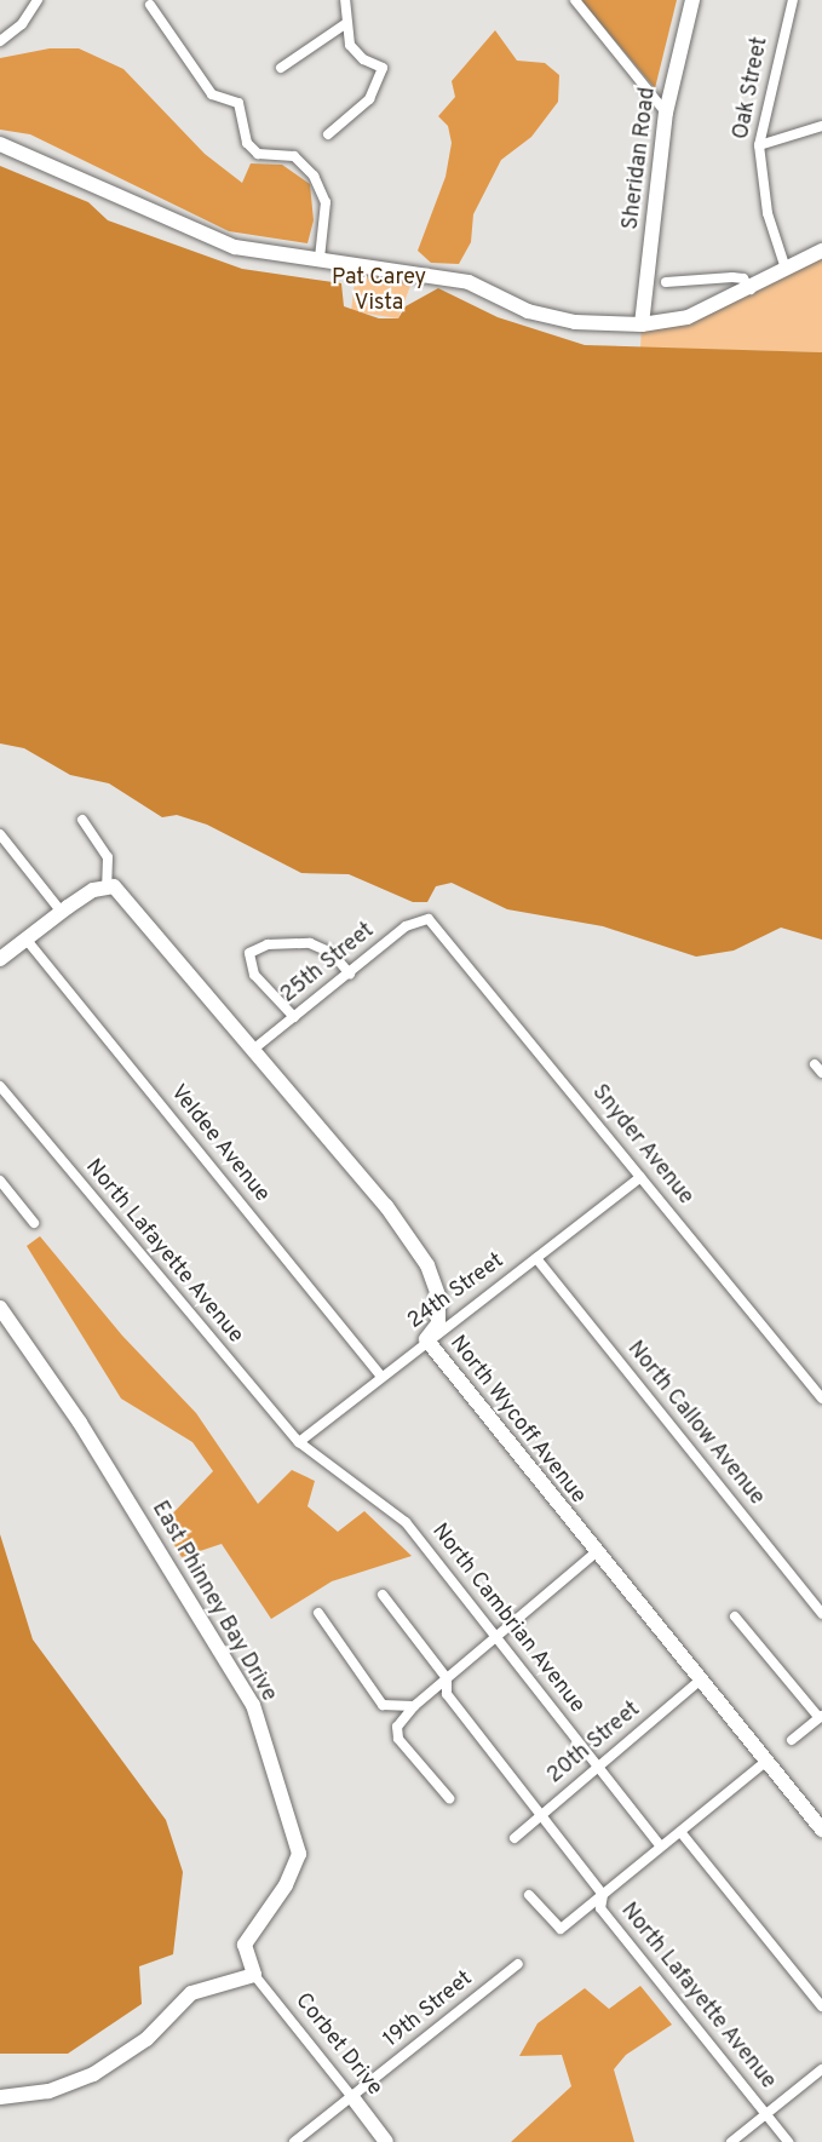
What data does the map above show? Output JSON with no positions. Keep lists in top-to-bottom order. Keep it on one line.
{"streets":{"street":["Oak Street","Sheridan Road","25th Street","Veldee Avenue","Snyder Avenue","North Lafayette Avenue","24th Street","North Wycoff Avenue","North Callow Avenue","East Phinney Bay Drive","North Cambrian Avenue","20th Street","19th Street","Corbet Drive"]},"crossings":[["25th Street","Snyder Avenue"],["25th Street","North Wycoff Avenue"],["Veldee Avenue","24th Street"],["Snyder Avenue","24th Street"],["North Lafayette Avenue","24th Street"],["North Lafayette Avenue","North Cambrian Avenue"],["North Lafayette Avenue","20th Street"],["24th Street","North Wycoff Avenue"],["24th Street","North Callow Avenue"],["24th Street","North Cambrian Avenue"],["North Wycoff Avenue","20th Street"],["East Phinney Bay Drive","Corbet Drive"],["North Cambrian Avenue","20th Street"],["19th Street","Corbet Drive"]],"parks":["Pat Carey Vista"]}
